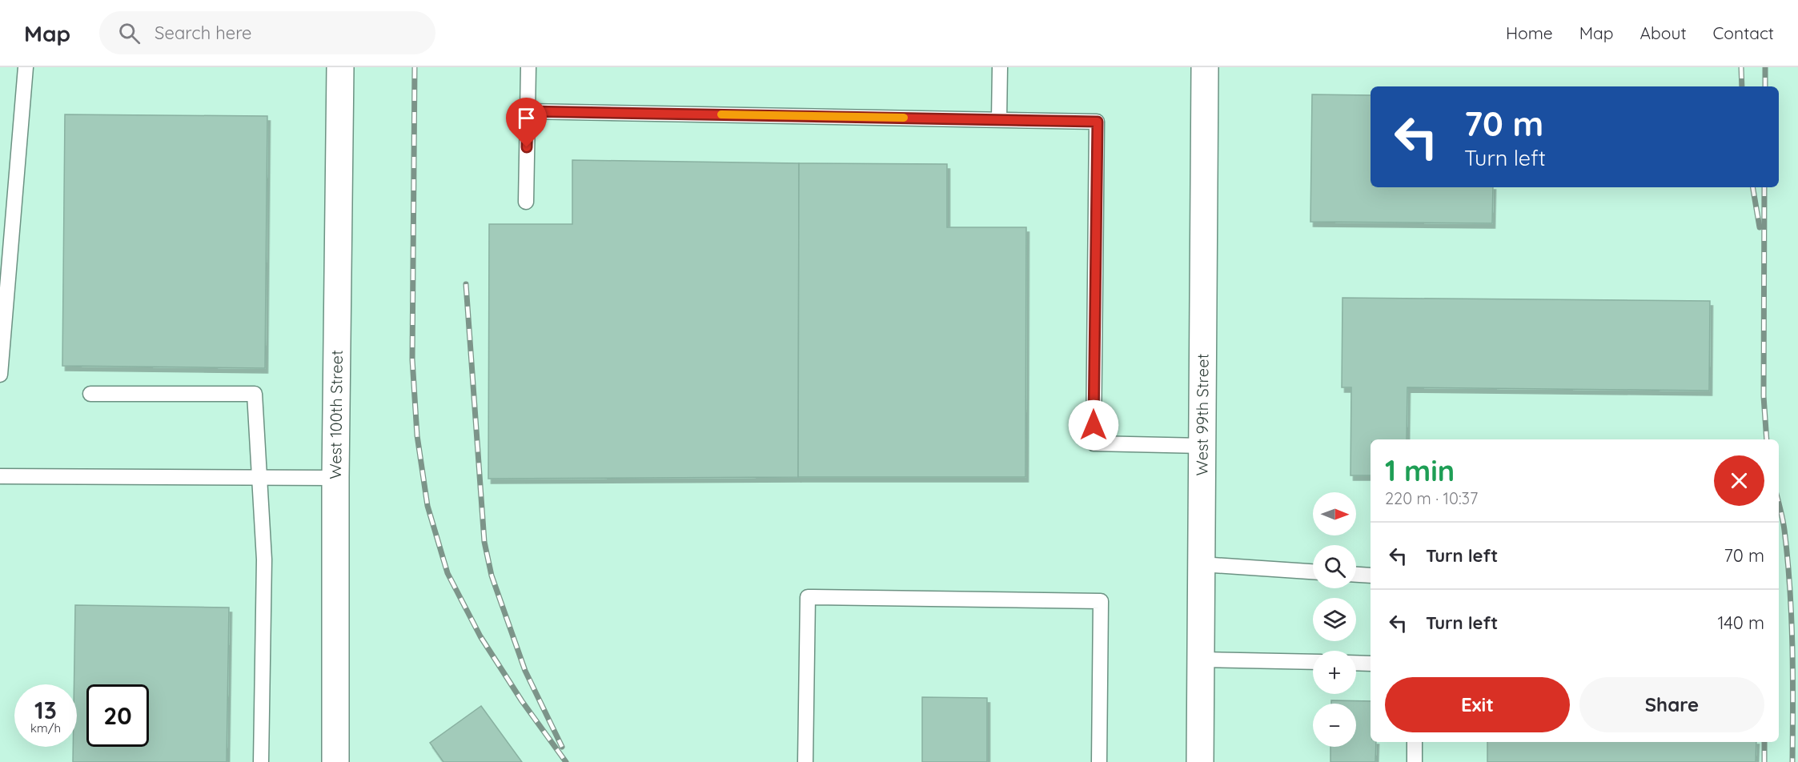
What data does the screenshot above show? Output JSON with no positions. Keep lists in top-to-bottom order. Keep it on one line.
{"streets":{"street":["West 100th Street","West 99th Street"]},"north":"right","page":{"header":"Map","search":"Search here","nav":["Home","Map","About","Contact"],"turn":["70 m","Turn left"],"heading":["1 min","220 m · 10:37"],"map_buttons":["+","−"],"list":[{"name":"Turn left","value":"70 m"},{"name":"Turn left","value":"140 m"}],"buttons":["Exit","Share"],"speed":"13 km/h","limit":"20"}}
